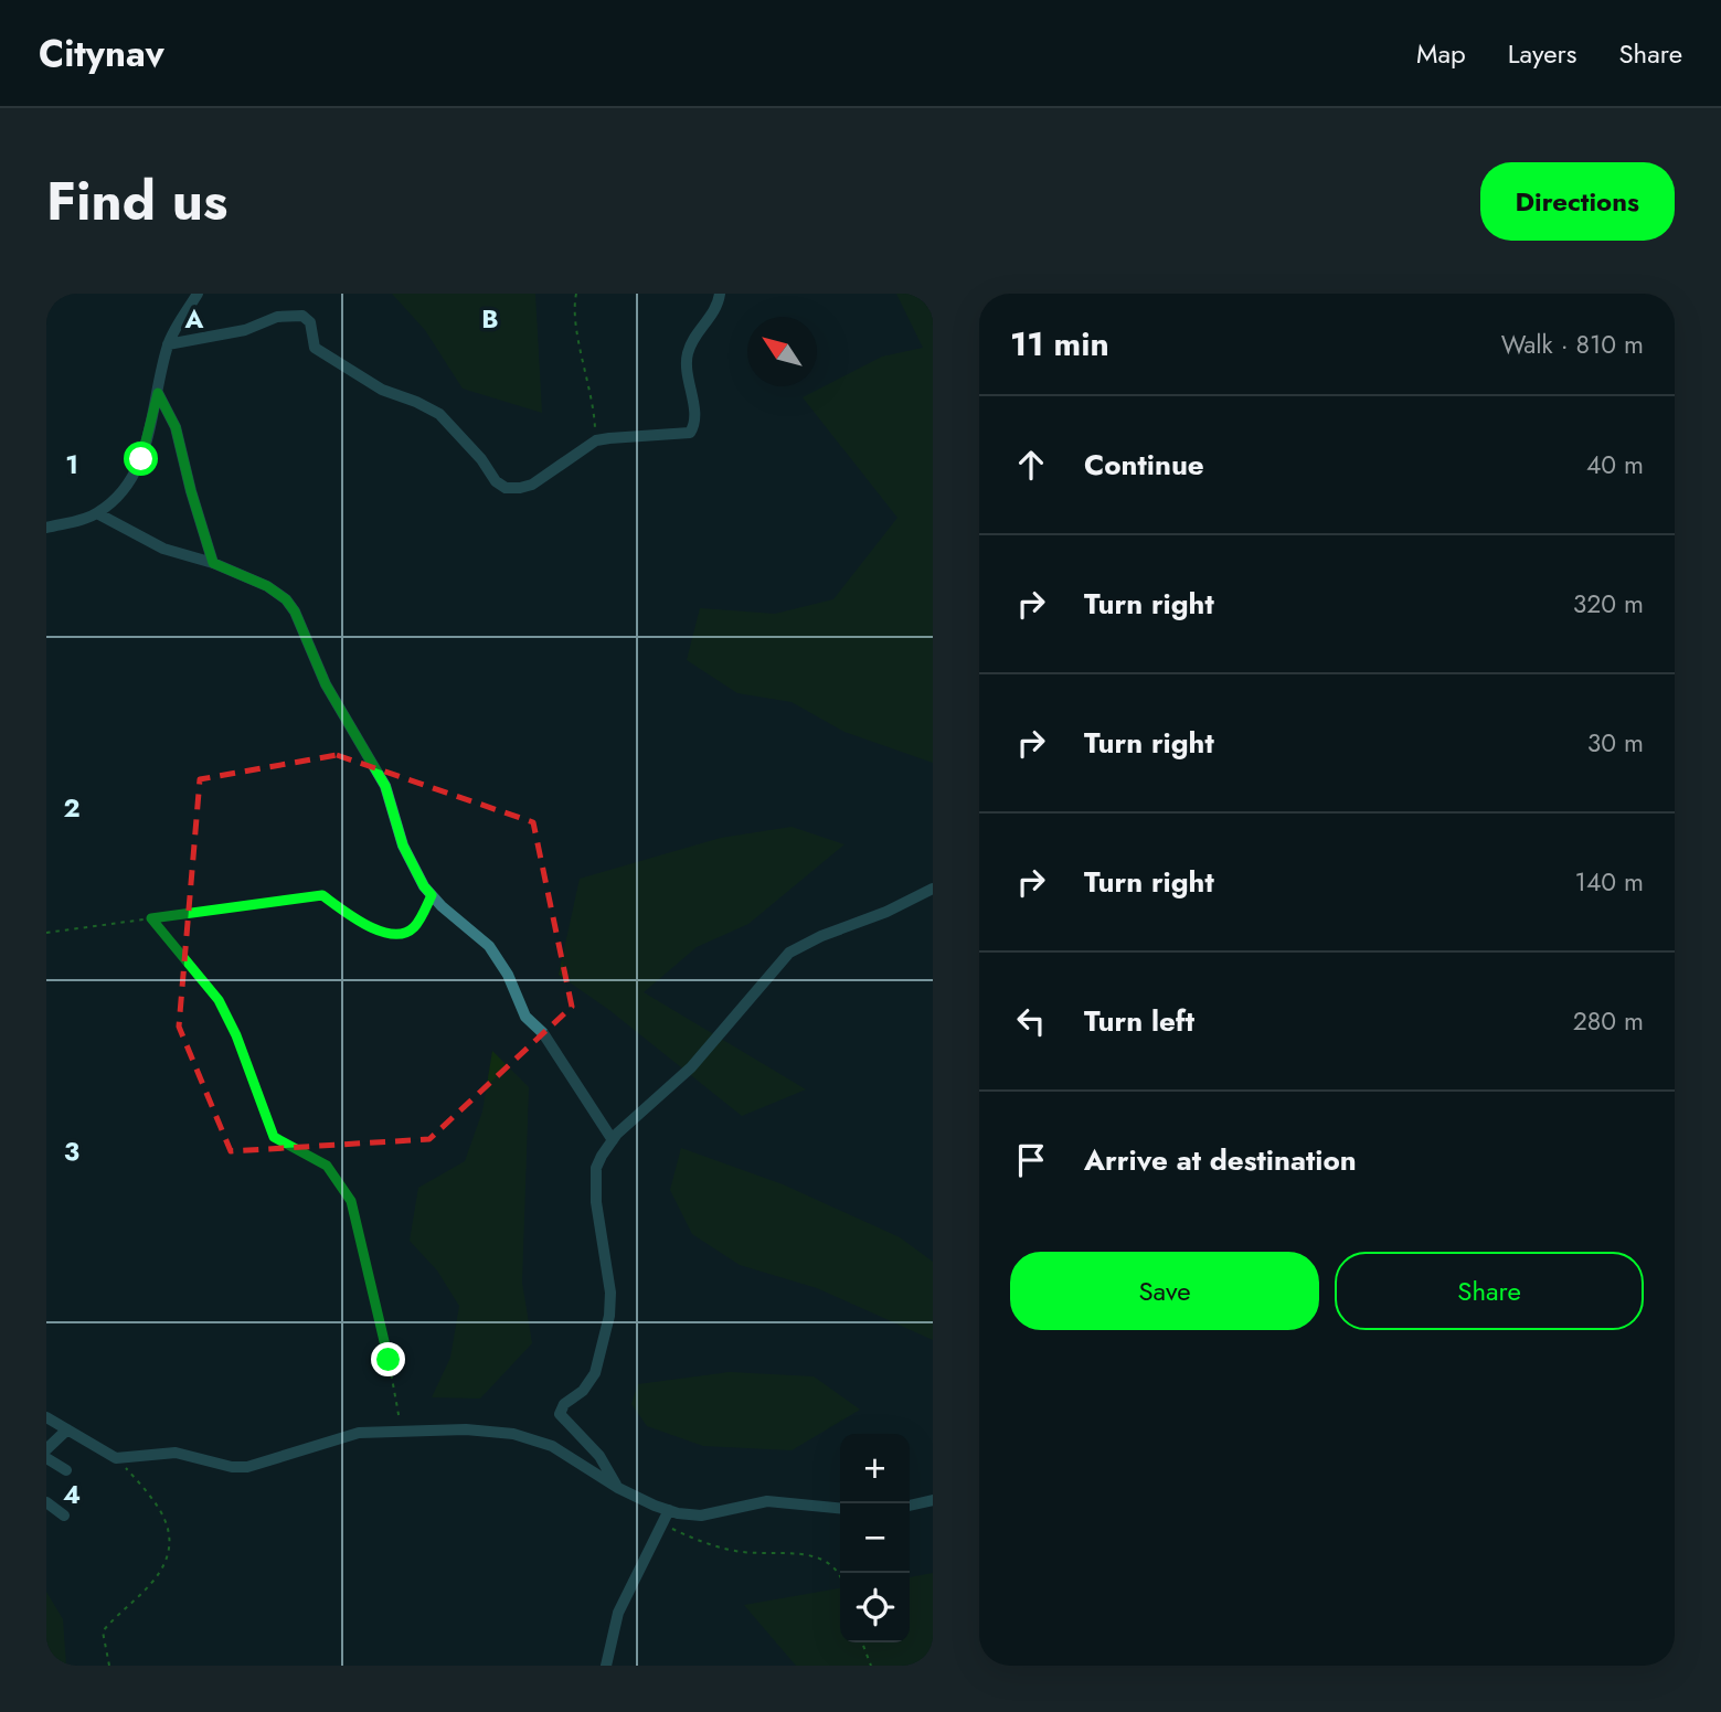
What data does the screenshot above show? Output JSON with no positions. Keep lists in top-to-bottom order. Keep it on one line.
{"north":"top left","page":{"header":"Citynav","nav":["Map","Layers","Share"],"title":"Find us","buttons":["Directions",["Save","Share"]],"heading":["11 min","Walk · 810 m"],"list":[["Continue","40 m"],["Turn right","320 m"],["Turn right","30 m"],["Turn right","140 m"],["Turn left","280 m"],"Arrive at destination"],"map_buttons":["+","−"]},"grid":{"columns":["A","B"],"rows":["1","2","3","4"]}}
